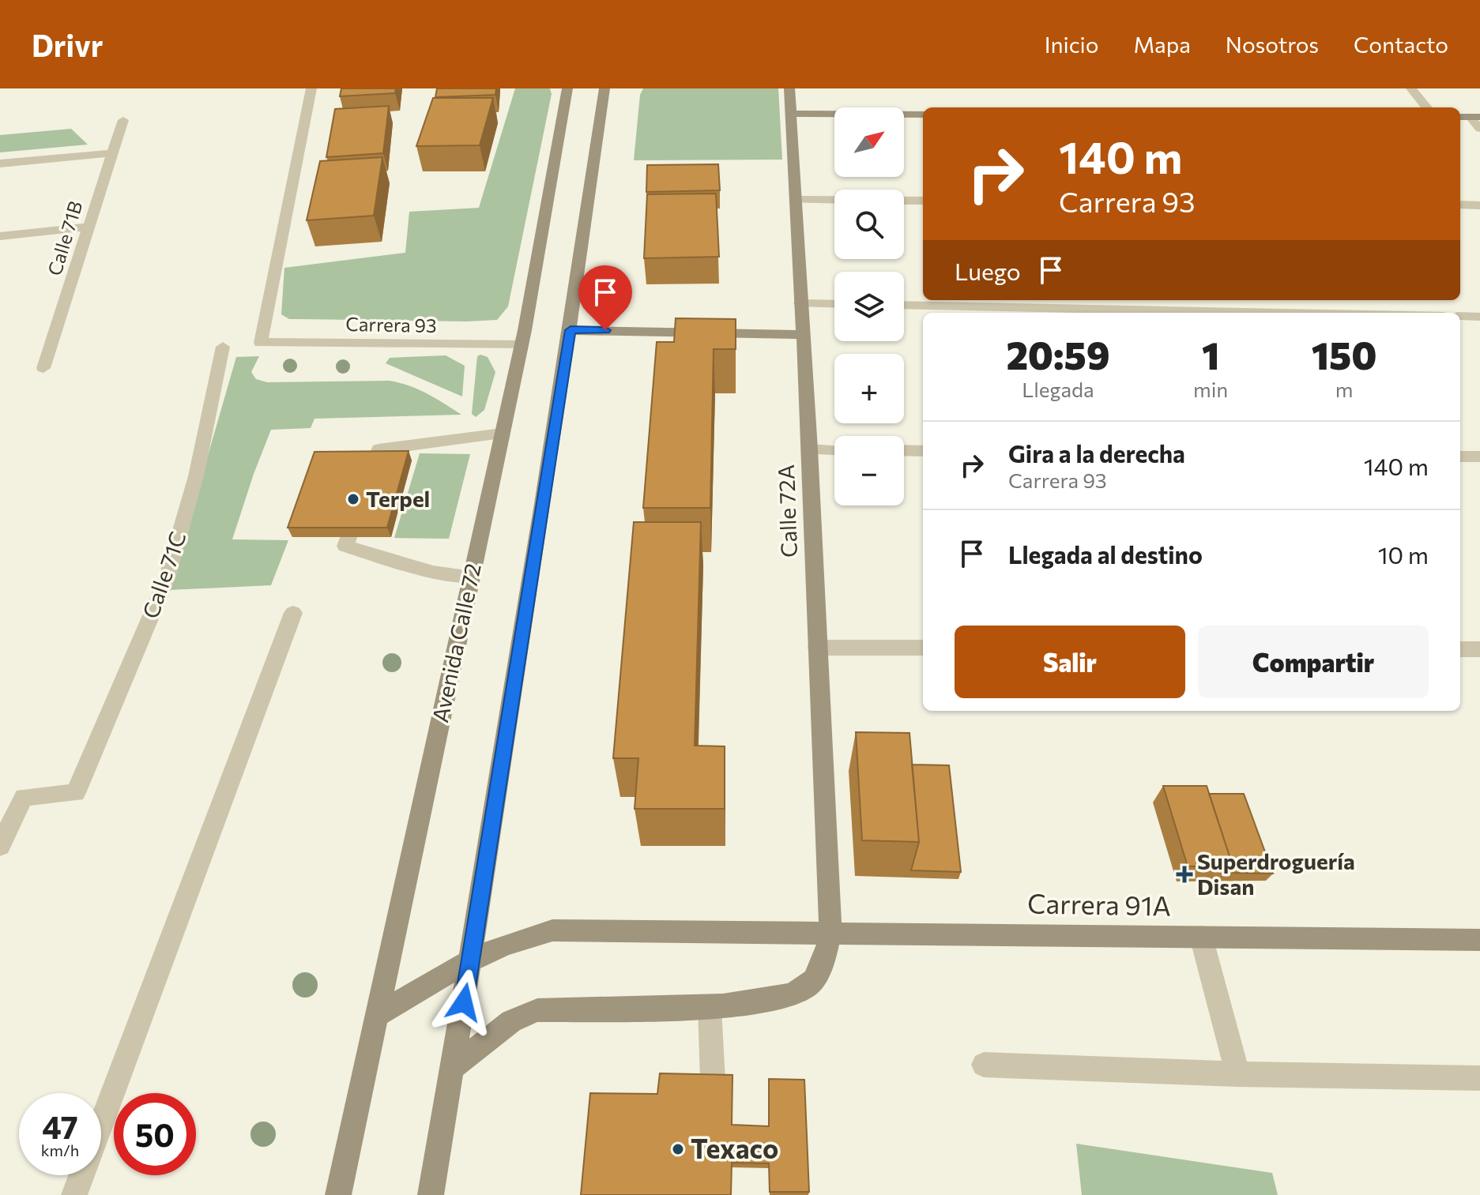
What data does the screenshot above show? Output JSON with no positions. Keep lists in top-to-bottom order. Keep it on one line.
{"streets":{"main road":["Calle 72A","Avenida Calle 72","Carrera 91A"],"street":["Calle 71B","Carrera 93","Calle 71C"]},"crossings":[["Carrera 93","Avenida Calle 72"],["Calle 72A","Carrera 91A"],["Avenida Calle 72","Carrera 91A"]],"places":{"other":["Terpel","Texaco"],"health":["Superdroguería Disan"]},"north":"top right","page":{"header":"Drivr","nav":["Inicio","Mapa","Nosotros","Contacto"],"map_buttons":["+","−"],"turn":["140 m","Carrera 93"],"then":"Luego","eta":["20:59","Llegada","1","min","150","m"],"list":[{"name":"Gira a la derecha","note":"Carrera 93","value":"140 m"},{"name":"Llegada al destino","value":"10 m"}],"buttons":["Salir","Compartir"],"speed":"47 km/h","limit":"50"}}
